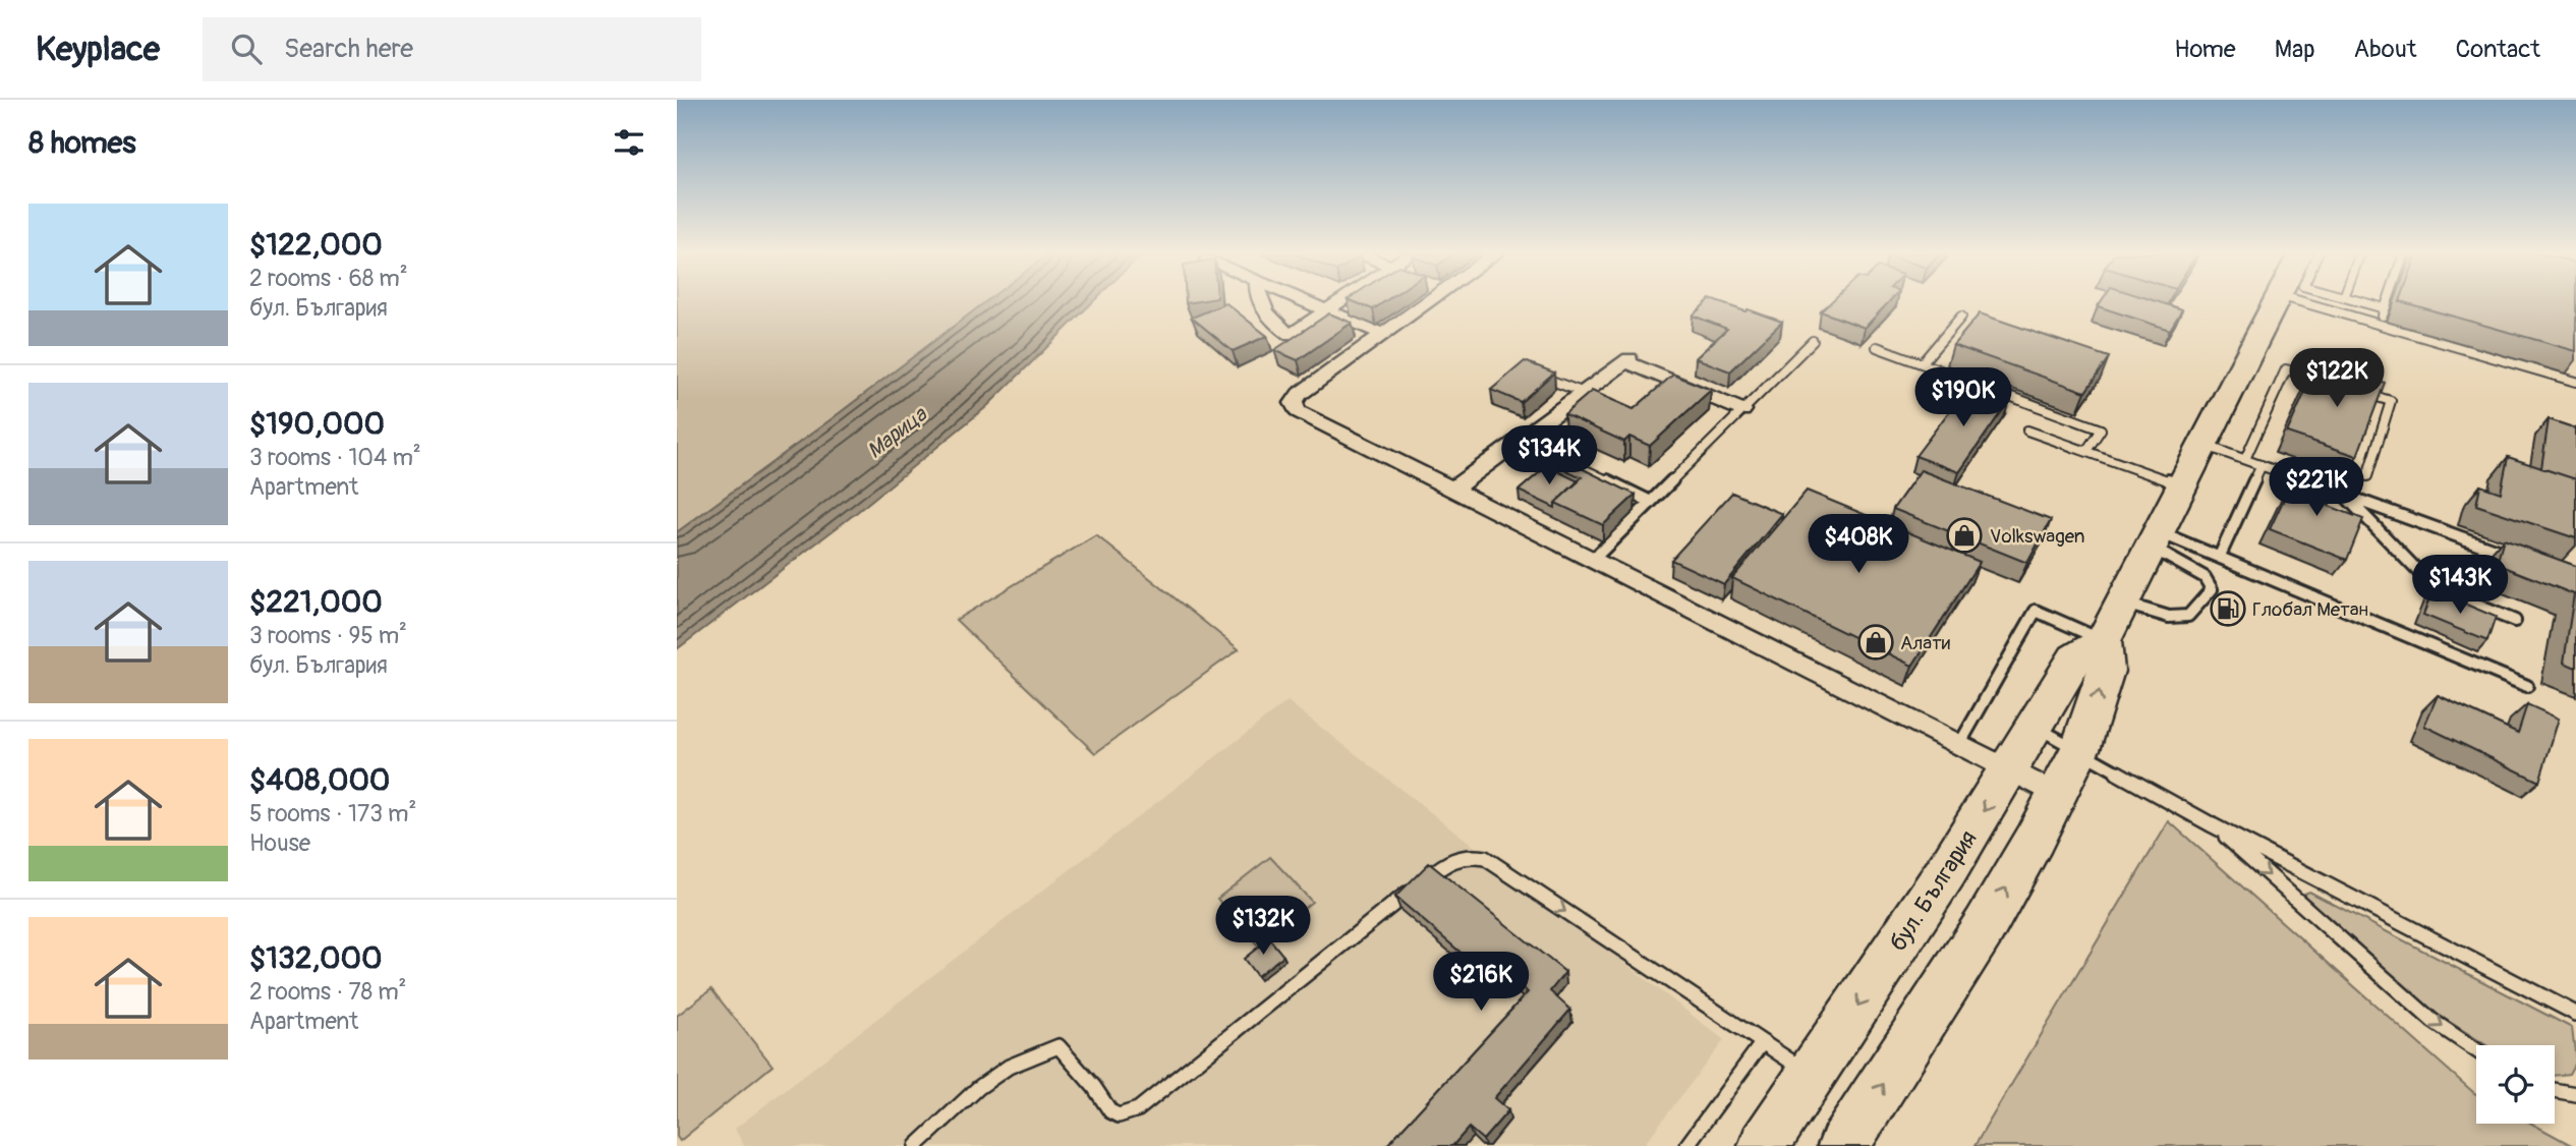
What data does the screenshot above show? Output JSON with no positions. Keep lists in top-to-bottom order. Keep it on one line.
{"streets":{"main road":["бул. България"]},"water":["Марица"],"places":{"shop":["Volkswagen","Алати"],"fuel station":["Глобал Метан"]},"page":{"header":"Keyplace","search":"Search here","nav":["Home","Map","About","Contact"],"heading":"8 homes","list":[{"name":"$122,000","note":"2 rooms · 68 m² · бул. България"},{"name":"$190,000","note":"3 rooms · 104 m² · Apartment"},{"name":"$221,000","note":"3 rooms · 95 m² · бул. България"},{"name":"$408,000","note":"5 rooms · 173 m² · House"},{"name":"$132,000","note":"2 rooms · 78 m² · Apartment"}],"price":["$122K","$190K","$134K","$221K","$408K","$143K","$132K","$216K"]}}
